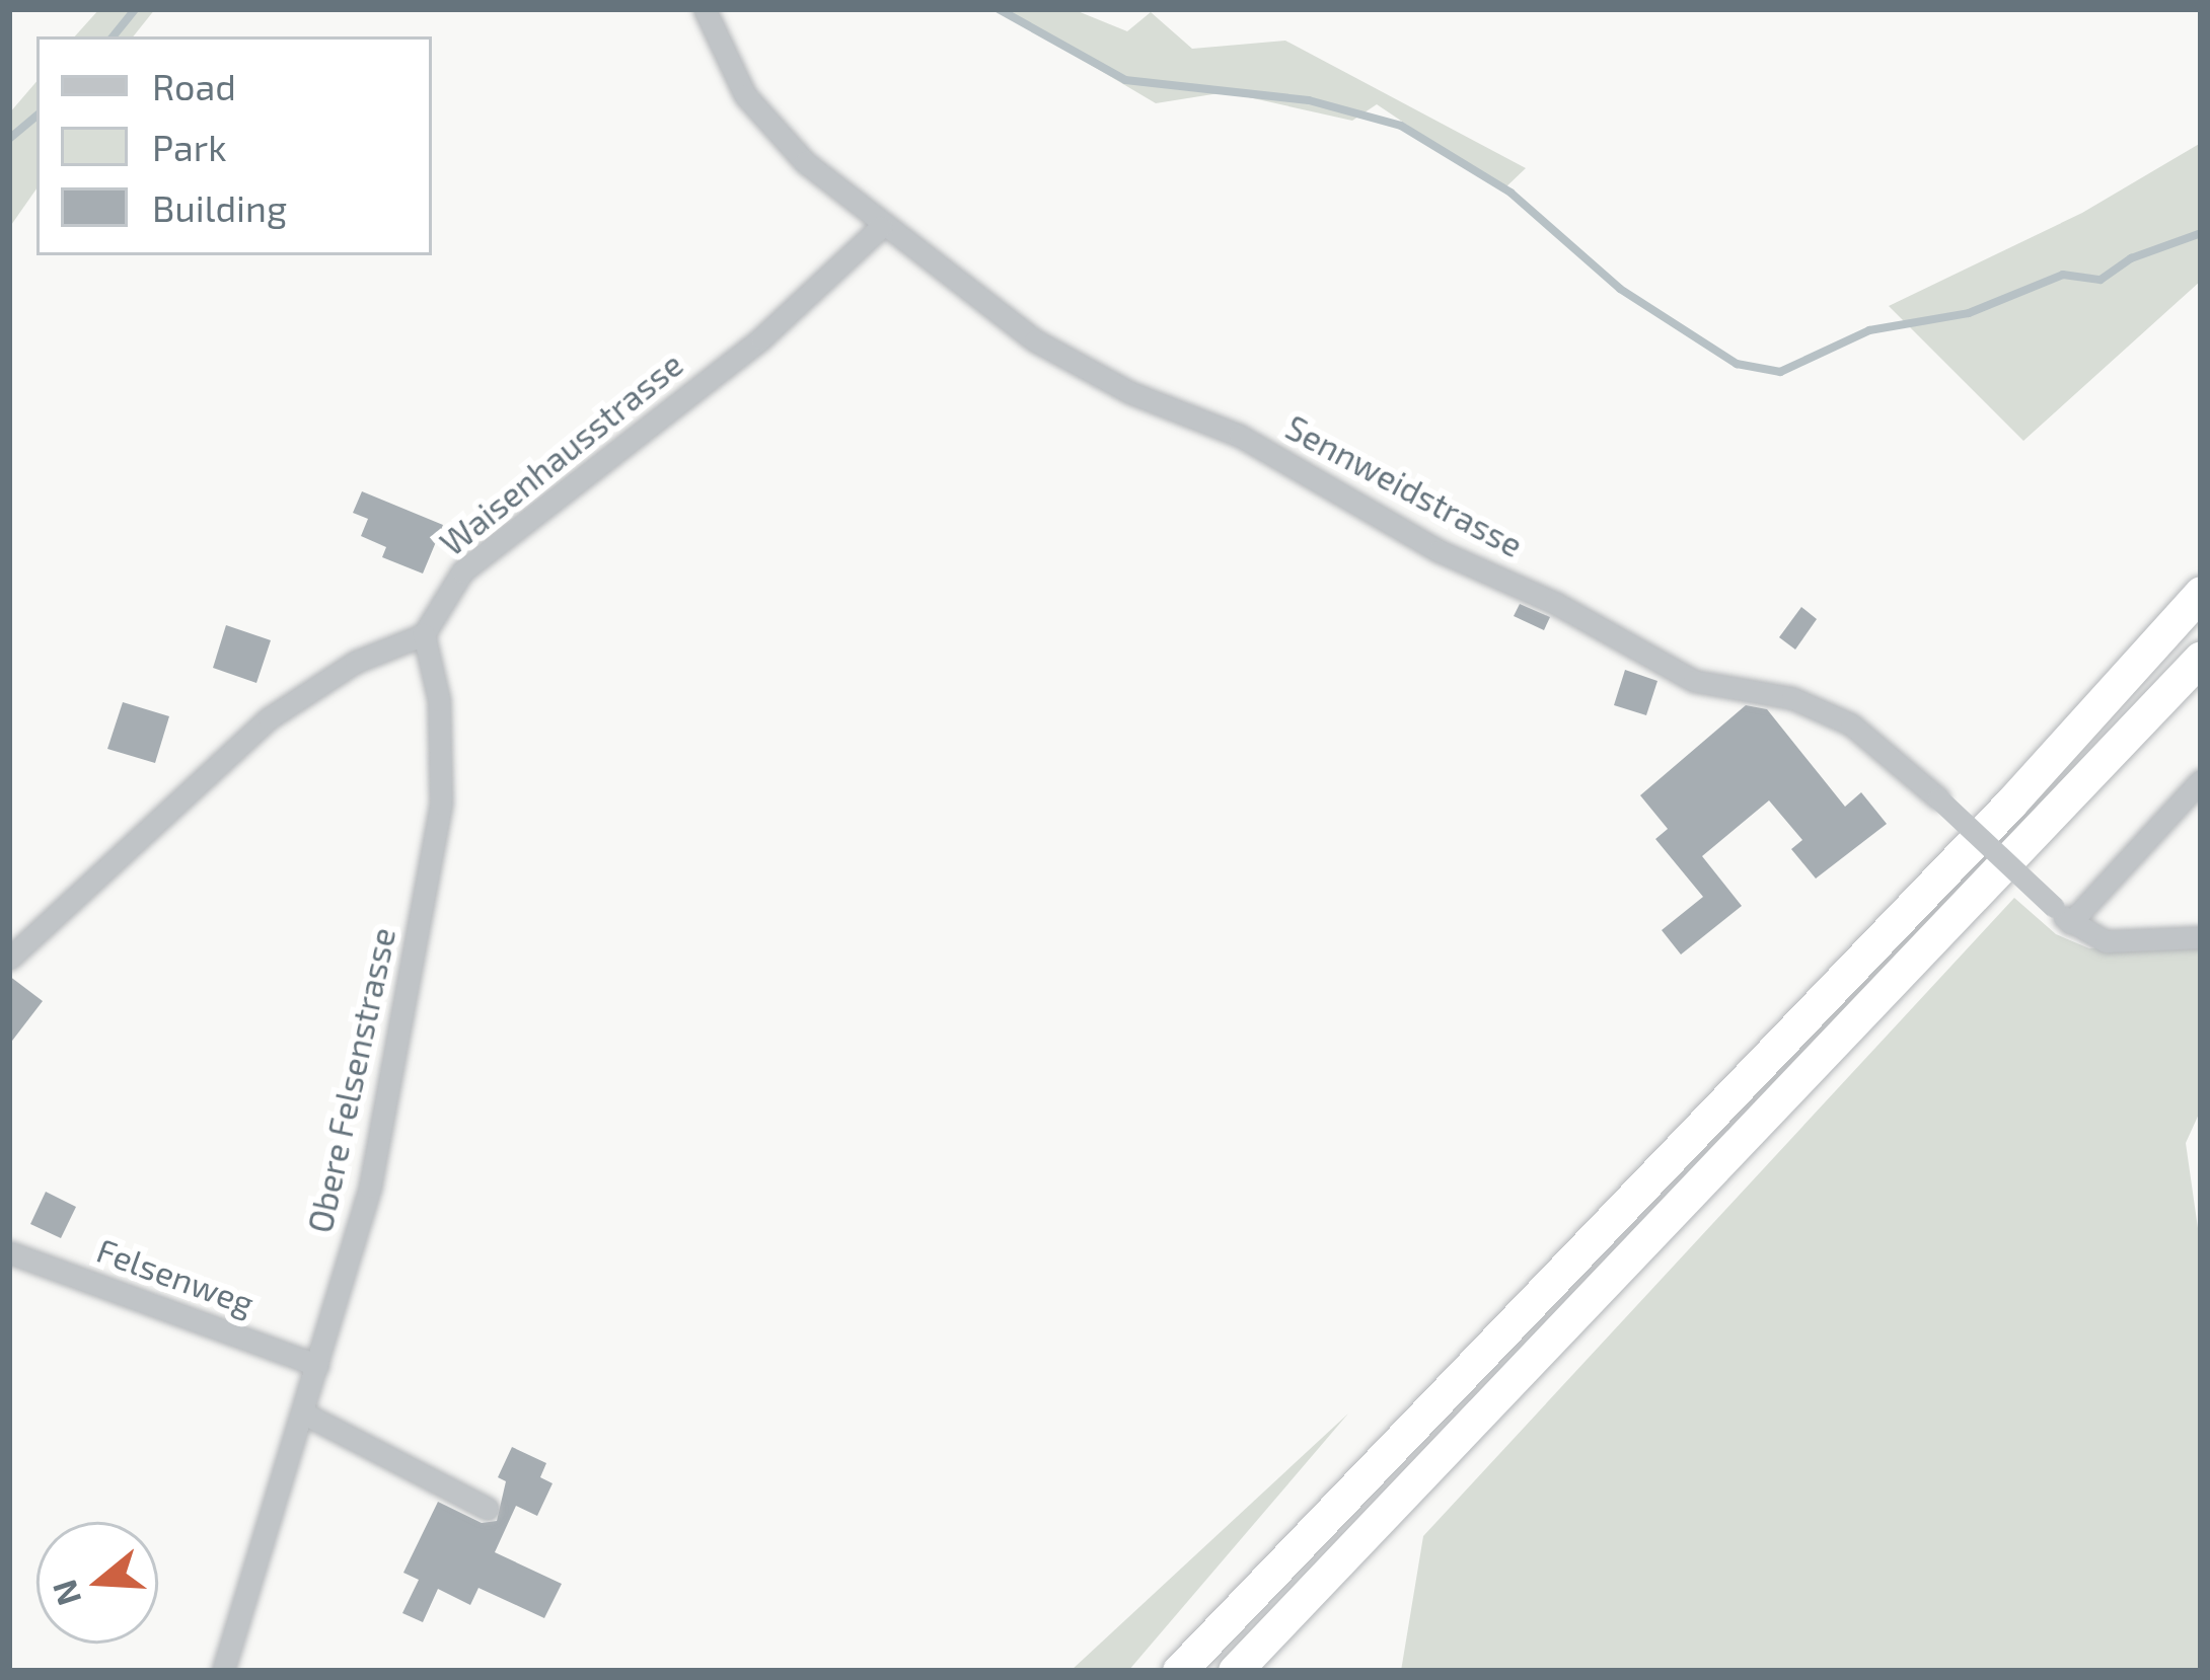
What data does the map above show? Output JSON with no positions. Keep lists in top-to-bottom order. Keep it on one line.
{"streets":{"street":["Waisenhausstrasse","Sennweidstrasse","Obere Felsenstrasse","Felsenweg"]},"crossings":[["Waisenhausstrasse","Sennweidstrasse"],["Waisenhausstrasse","Obere Felsenstrasse"],["Obere Felsenstrasse","Felsenweg"]],"legend":["Road","Park","Building"],"north":"left"}
